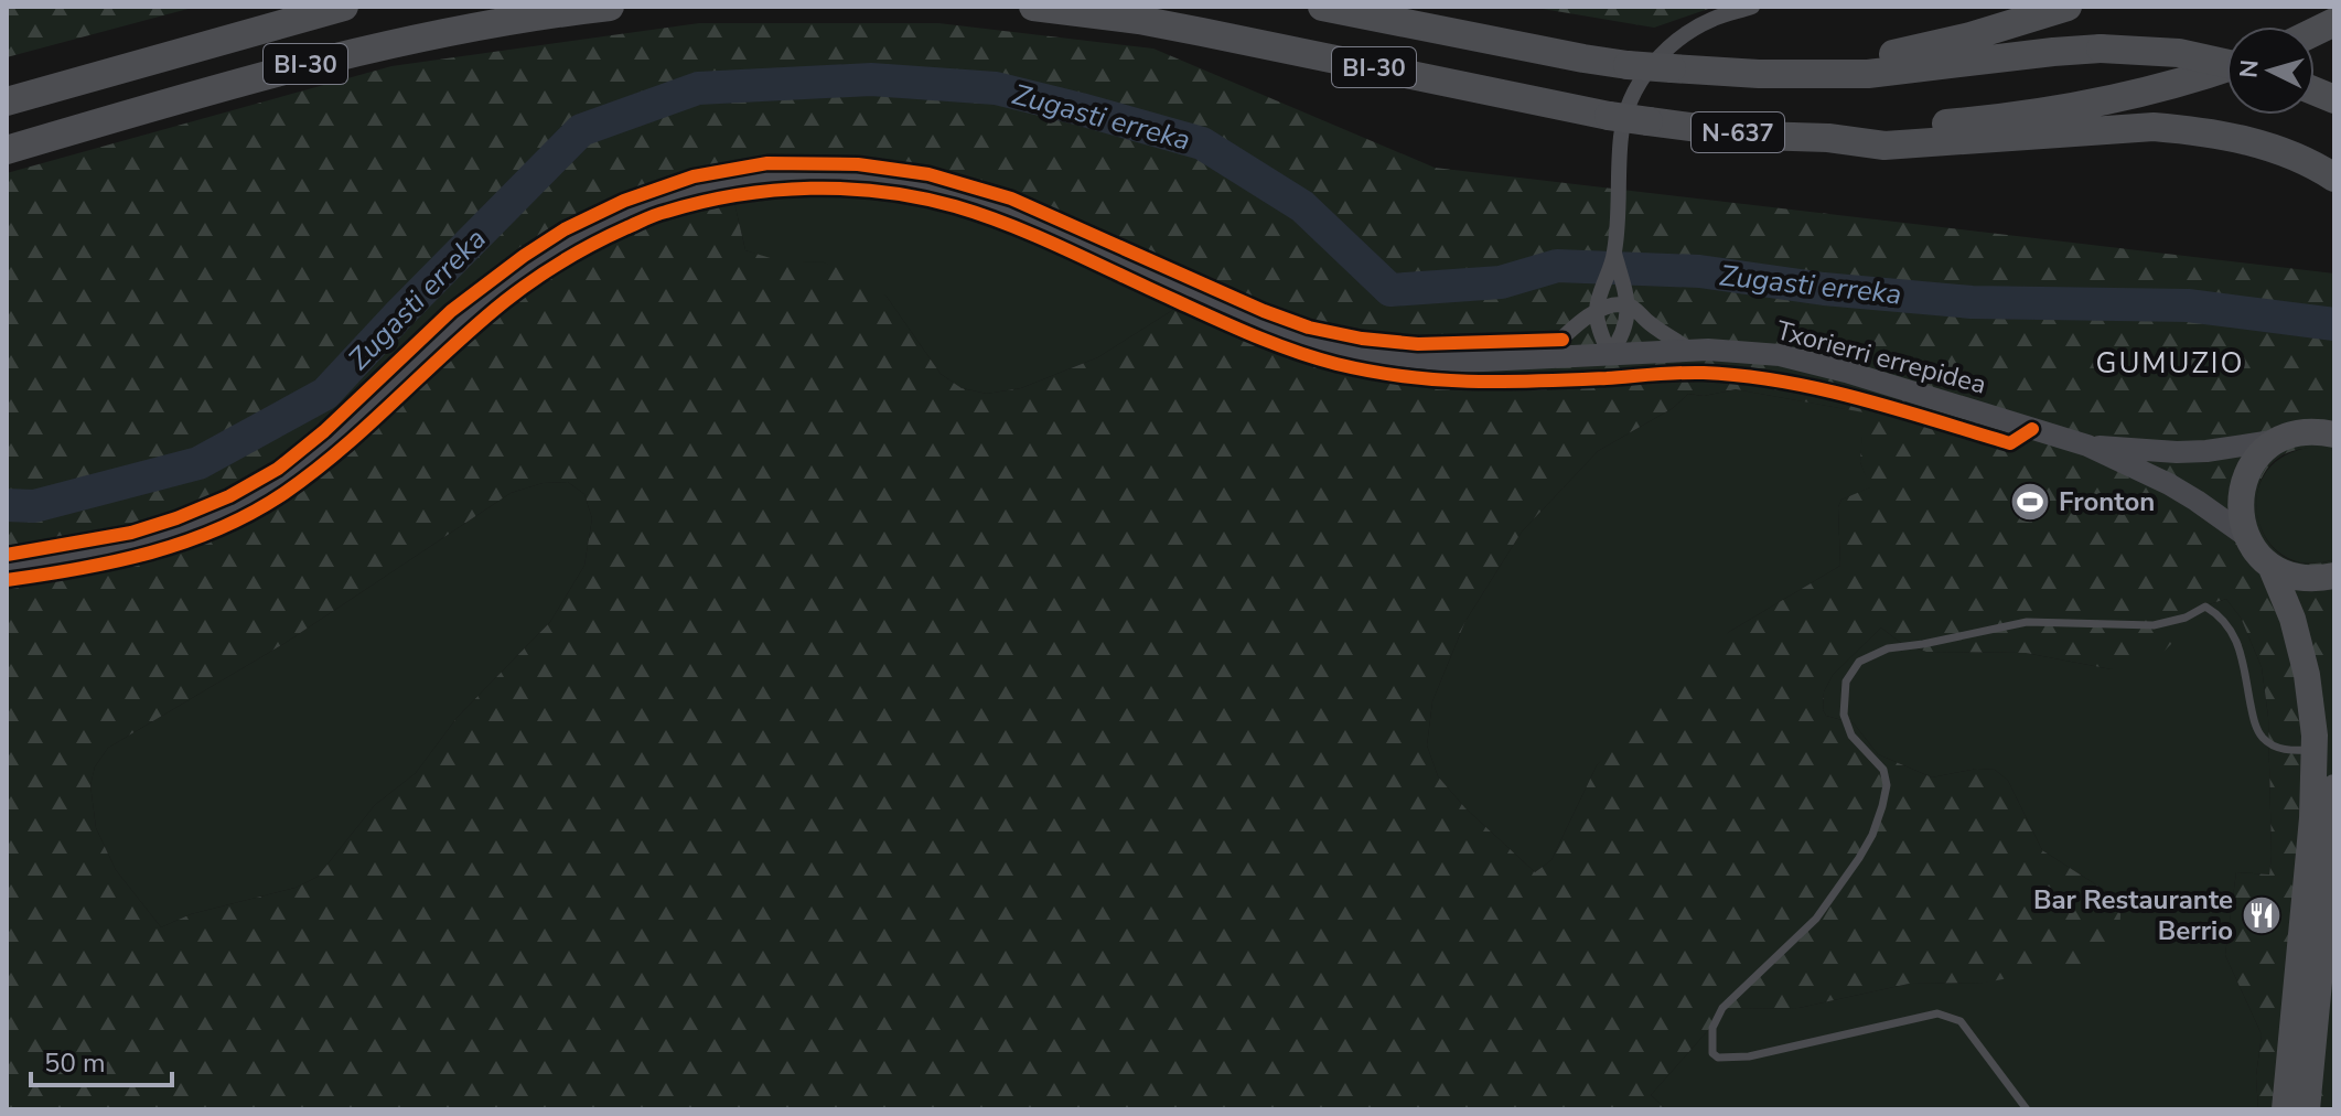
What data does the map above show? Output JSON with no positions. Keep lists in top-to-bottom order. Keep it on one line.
{"streets":{"highway":["BI-30","N-637"],"main road":["Txorierri errepidea"]},"crossings":[["BI-30","N-637"]],"districts":["GUMUZIO"],"water":["Zugasti erreka"],"places":{"sports":["Fronton"],"restaurant":["Bar Restaurante Berrio"]},"scale_bar":"50 m","north":"left"}
